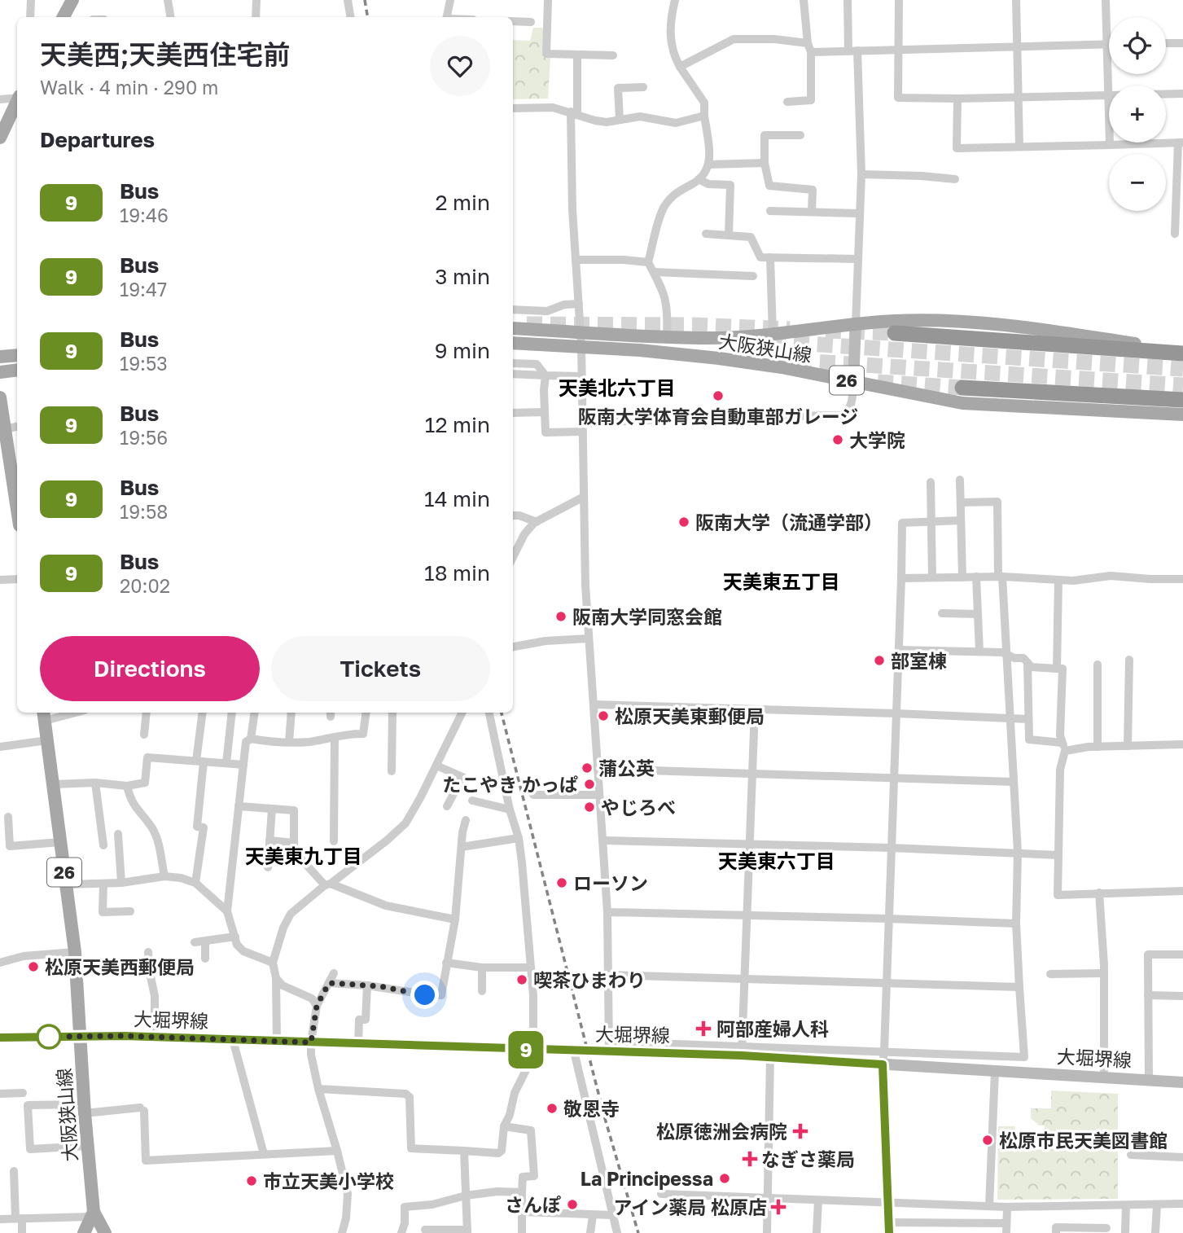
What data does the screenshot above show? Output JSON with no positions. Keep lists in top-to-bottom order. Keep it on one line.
{"streets":{"main road":["大阪狭山線","26","大堀堺線"]},"crossings":[["大阪狭山線","大堀堺線"]],"districts":["天美北六丁目","天美東五丁目","天美東九丁目","天美東六丁目"],"places":{"other":["阪南大学体育会自動車部ガレージ","大学院","阪南大学（流通学部）","阪南大学同窓会館","部室棟","松原天美東郵便局","蒲公英","たこやき かっぱ","やじろべ","ローソン","松原天美西郵便局","喫茶ひまわり","敬恩寺","松原市民天美図書館","La Principessa","市立天美小学校","さんぽ"],"health":["阿部産婦人科","松原徳洲会病院","なぎさ薬局","アイン薬局 松原店"]},"lines":["bus line 9"],"page":{"on_map":"9","map_buttons":["+","−"],"heading":[["天美西;天美西住宅前","Walk · 4 min · 290 m"],"Departures"],"list":[{"mark":"9","name":"Bus","note":"19:46","value":"2 min"},{"mark":"9","name":"Bus","note":"19:47","value":"3 min"},{"mark":"9","name":"Bus","note":"19:53","value":"9 min"},{"mark":"9","name":"Bus","note":"19:56","value":"12 min"},{"mark":"9","name":"Bus","note":"19:58","value":"14 min"},{"mark":"9","name":"Bus","note":"20:02","value":"18 min"}],"buttons":["Directions","Tickets"]}}
